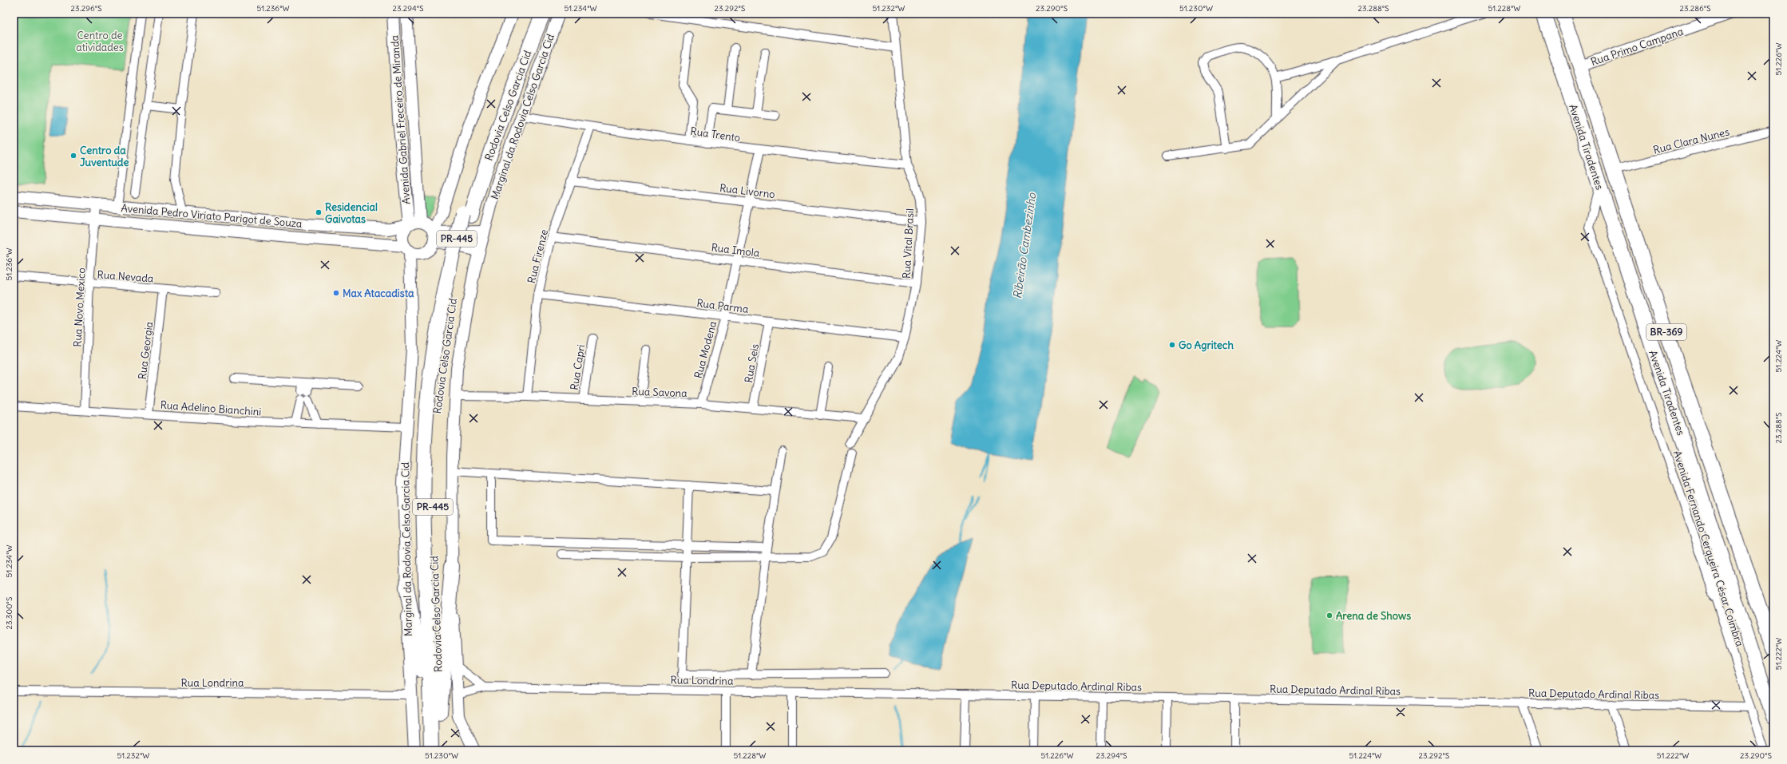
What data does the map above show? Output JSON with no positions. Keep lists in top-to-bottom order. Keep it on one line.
{"streets":{"highway":["Rodovia Celso Garcia Cid","Avenida Tiradentes","PR-445","BR-369"],"street":["Rua Primo Campana","Marginal da Rodovia Celso Garcia Cid","Avenida Gabriel Freceiro de Miranda","Rua Trento","Rua Clara Nunes","Rua Livorno","Avenida Pedro Viriato Parigot de Souza","Rua Vital Brasil","Rua Imola","Rua Firenze","Rua Nevada","Rua Parma","Rua Novo Mexico","Rua Modena","Rua Georgia","Rua Seis","Rua Capri","Rua Savona","Rua Adelino Bianchini","Avenida Fernando Cerqueira César Coimbra","Rua Londrina","Rua Deputado Ardinal Ribas"]},"crossings":[["Rua Primo Campana","Avenida Tiradentes"],["Marginal da Rodovia Celso Garcia Cid","Avenida Gabriel Freceiro de Miranda"],["Marginal da Rodovia Celso Garcia Cid","Rua Trento"],["Marginal da Rodovia Celso Garcia Cid","Avenida Pedro Viriato Parigot de Souza"],["Marginal da Rodovia Celso Garcia Cid","Rua Savona"],["Marginal da Rodovia Celso Garcia Cid","Rua Adelino Bianchini"],["Marginal da Rodovia Celso Garcia Cid","Rua Londrina"],["Avenida Gabriel Freceiro de Miranda","Avenida Pedro Viriato Parigot de Souza"],["Rua Trento","Rua Vital Brasil"],["Rua Trento","Rua Firenze"],["Rua Trento","Rua Modena"],["Rua Clara Nunes","Avenida Tiradentes"],["Avenida Tiradentes","Avenida Fernando Cerqueira César Coimbra"],["Rua Livorno","Rua Vital Brasil"],["Rua Livorno","Rua Firenze"],["Rua Livorno","Rua Modena"],["Avenida Pedro Viriato Parigot de Souza","Rua Novo Mexico"],["Rua Vital Brasil","Rua Imola"],["Rua Vital Brasil","Rua Parma"],["Rua Vital Brasil","Rua Savona"],["Rua Imola","Rua Firenze"],["Rua Imola","Rua Modena"],["Rua Firenze","Rua Parma"],["Rua Firenze","Rua Savona"],["Rua Nevada","Rua Novo Mexico"],["Rua Nevada","Rua Georgia"],["Rua Parma","Rua Modena"],["Rua Parma","Rua Seis"],["Rua Novo Mexico","Rua Adelino Bianchini"],["Rua Modena","Rua Savona"],["Rua Georgia","Rua Adelino Bianchini"],["Rua Seis","Rua Savona"],["Rua Capri","Rua Savona"],["Avenida Fernando Cerqueira César Coimbra","Rua Deputado Ardinal Ribas"],["Rua Londrina","Rua Deputado Ardinal Ribas"]],"water":["Ribeirão Cambezinho"],"parks":["Centro de atividades"],"places":["Centro da Juventude","Residencial Gaivotas","Max Atacadista","Go Agritech","Arena de Shows"],"coordinates":["23.296°S","51.236°W","23.294°S","51.234°W","23.292°S","51.232°W","23.290°S","51.230°W","23.288°S","51.228°W","23.286°S","51.226°W","51.224°W","23.300°S","51.222°W"]}
